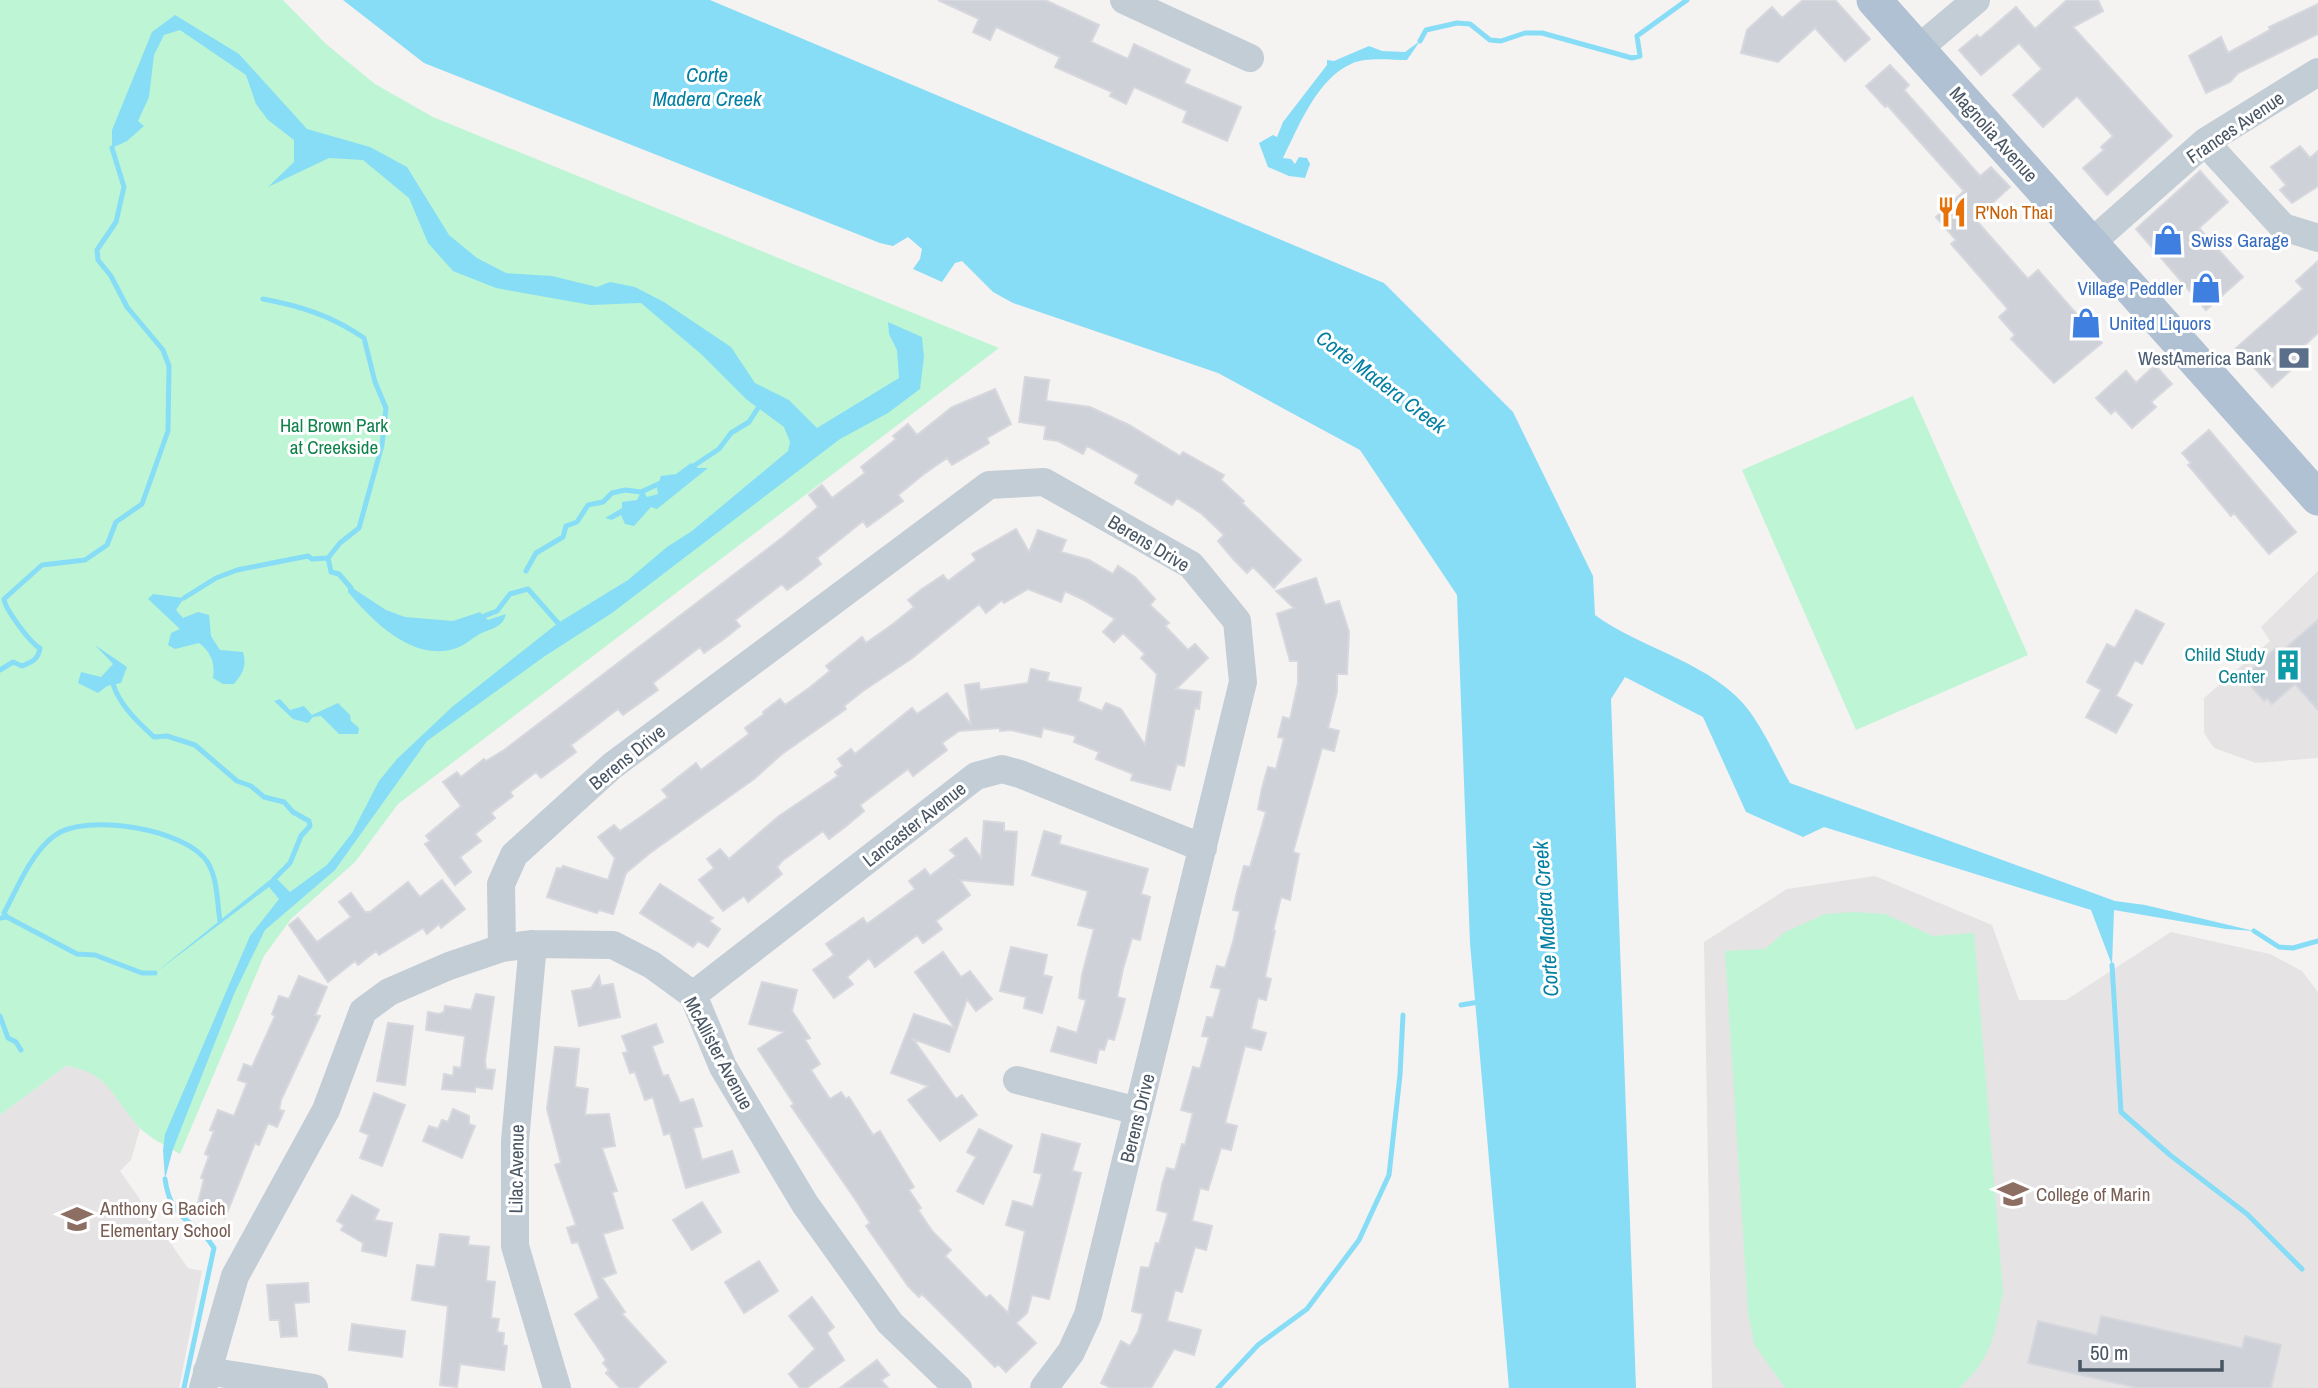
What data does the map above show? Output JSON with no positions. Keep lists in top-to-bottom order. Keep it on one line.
{"streets":{"main road":["Magnolia Avenue"],"street":["Frances Avenue","Berens Drive","Lancaster Avenue","McAllister Avenue","Lilac Avenue"]},"crossings":[["Frances Avenue","Magnolia Avenue"],["Berens Drive","Lancaster Avenue"],["Berens Drive","McAllister Avenue"],["Lancaster Avenue","McAllister Avenue"],["McAllister Avenue","Lilac Avenue"]],"water":["Corte Madera Creek"],"parks":["Hal Brown Park at Creekside"],"places":{"restaurant":["R'Noh Thai"],"shop":["Swiss Garage","Village Peddler","United Liquors"],"bank":["WestAmerica Bank"],"building":["Child Study Center"],"school or university":["College of Marin","Anthony G Bacich Elementary School"]},"scale_bar":"50 m"}
